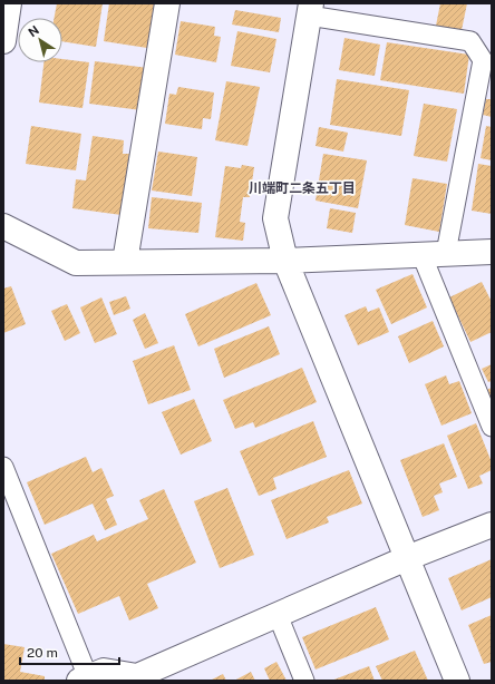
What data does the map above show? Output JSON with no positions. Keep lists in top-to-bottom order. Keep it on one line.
{"districts":["川端町二条五丁目"],"scale_bar":"20 m","north":"top left"}
